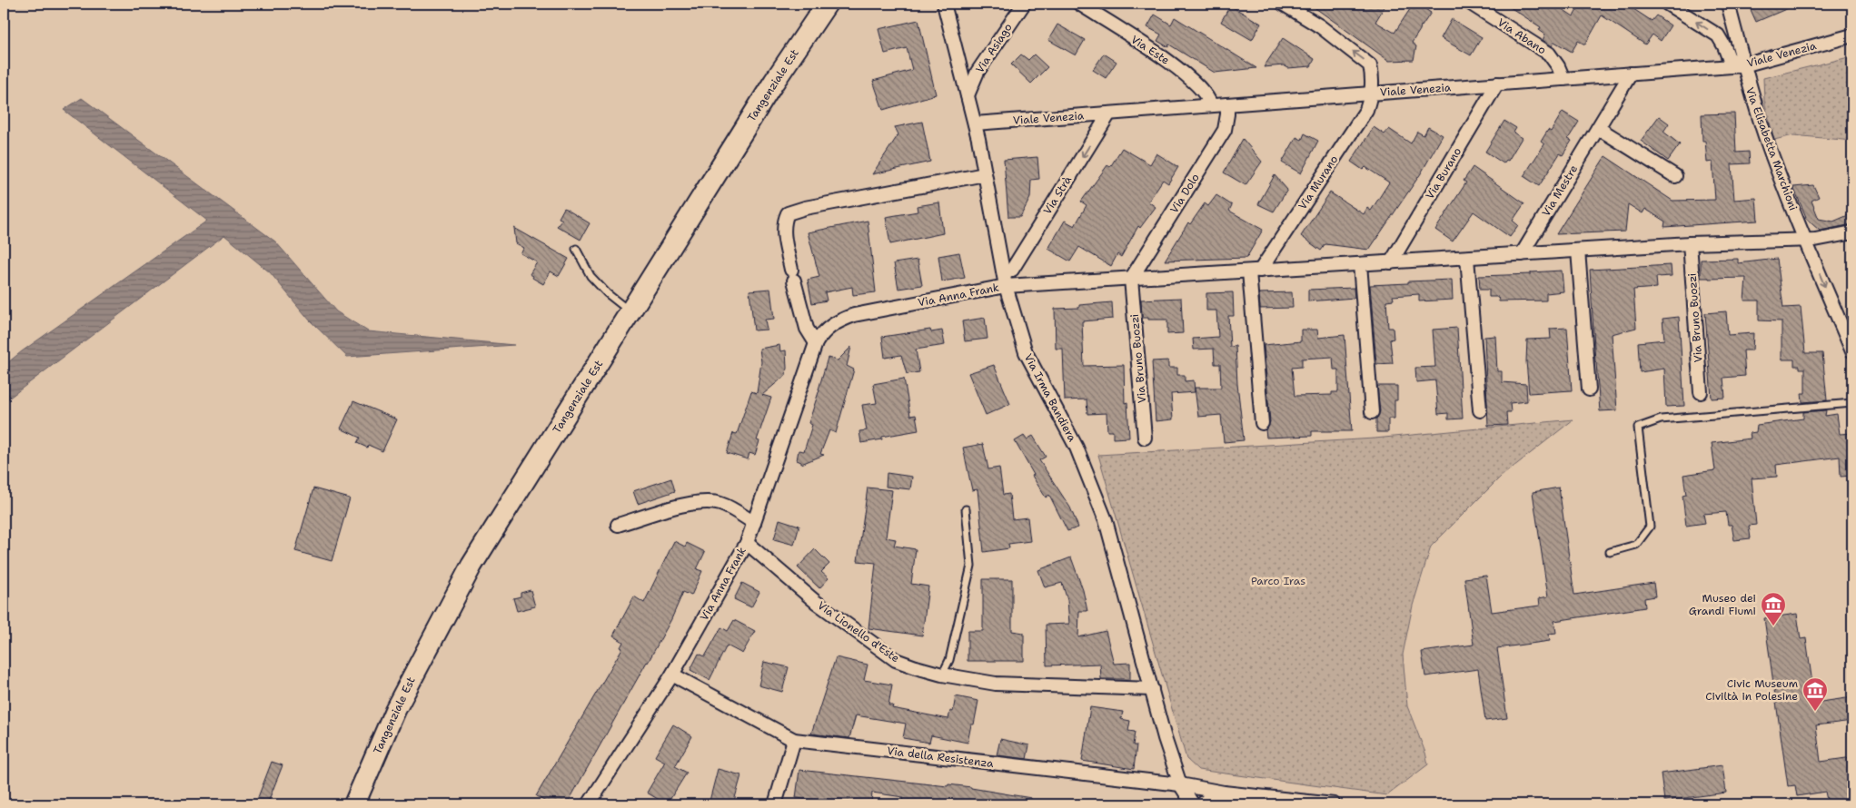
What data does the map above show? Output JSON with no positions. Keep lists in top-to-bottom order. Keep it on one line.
{"streets":{"main road":["Tangenziale Est"],"street":["Via Abano","Via Asiago","Via Este","Viale Venezia","Via Elisabetta Marchioni","Via Burano","Via Murano","Via Mestre","Via Dolo","Via Strà","Via Anna Frank","Via Bruno Buozzi","Via Irma Bandiera","Via Lionello d'Este","Via della Resistenza"]},"crossings":[["Via Abano","Viale Venezia"],["Via Asiago","Via Irma Bandiera"],["Via Este","Viale Venezia"],["Viale Venezia","Via Elisabetta Marchioni"],["Viale Venezia","Via Burano"],["Viale Venezia","Via Murano"],["Viale Venezia","Via Mestre"],["Viale Venezia","Via Dolo"],["Viale Venezia","Via Strà"],["Viale Venezia","Via Irma Bandiera"],["Via Dolo","Via Bruno Buozzi"],["Via Strà","Via Anna Frank"],["Via Strà","Via Irma Bandiera"],["Via Anna Frank","Via Irma Bandiera"],["Via Anna Frank","Via Lionello d'Este"],["Via Anna Frank","Via della Resistenza"],["Via Irma Bandiera","Via Lionello d'Este"],["Via Irma Bandiera","Via della Resistenza"]],"one_way":["Via Strà"],"parks":["Parco Iras"],"places":{"museum":["Museo dei Grandi Fiumi","Civic Museum Civiltà in Polesine"]}}
